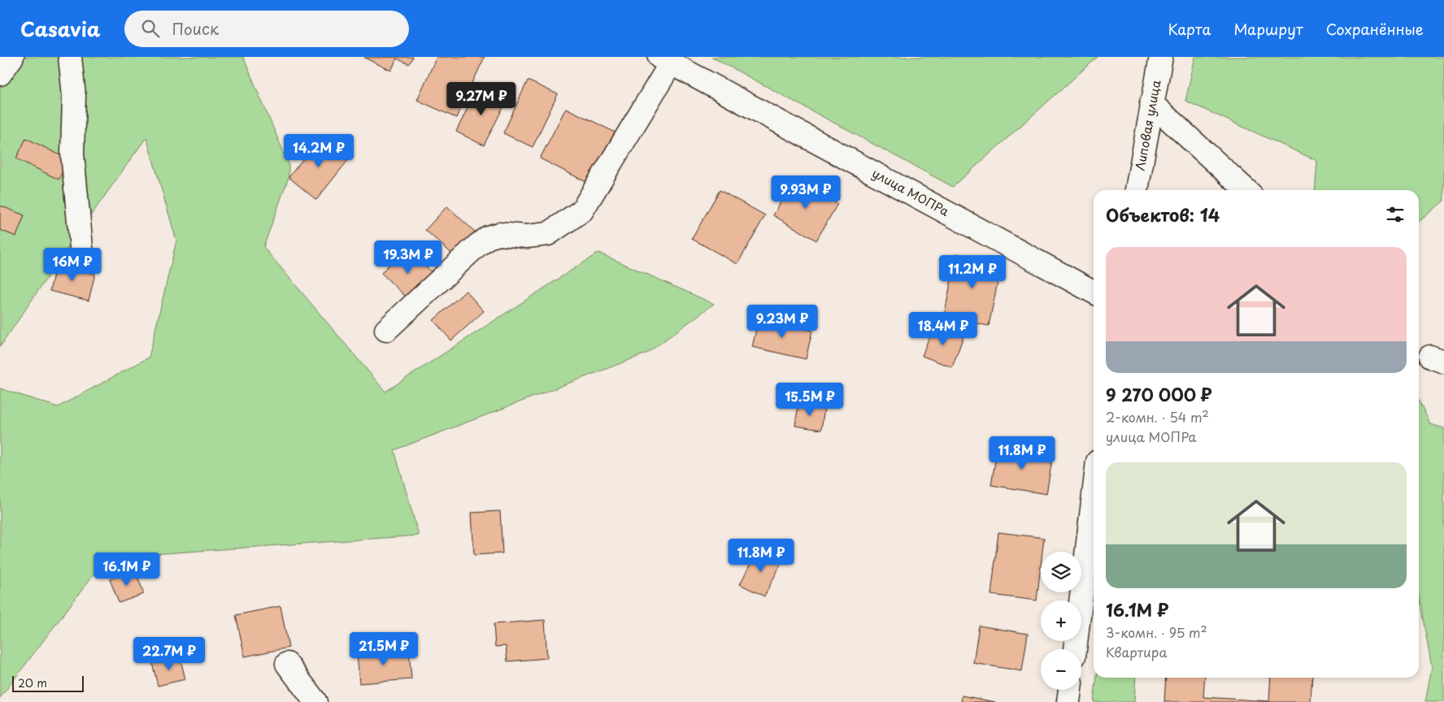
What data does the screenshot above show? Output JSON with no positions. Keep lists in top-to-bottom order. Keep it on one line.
{"streets":{"street":["Липовая улица","улица МОПРа"]},"scale_bar":"20 m","page":{"header":"Casavia","search":"Поиск","nav":["Карта","Маршрут","Сохранённые"],"price":["9.27M ₽","14.2M ₽","9.93M ₽","19.3M ₽","16M ₽","11.2M ₽","9.23M ₽","18.4M ₽","15.5M ₽","11.8M ₽","11.8M ₽","16.1M ₽","21.5M ₽","22.7M ₽"],"heading":"Объектов: 14","list":[{"name":"9 270 000 ₽","note":"2-комн. · 54 m² · улица МОПРа"},{"name":"16.1M ₽","note":"3-комн. · 95 m² · Квартира"}],"map_buttons":["+","−"],"scale":"20 m"}}
